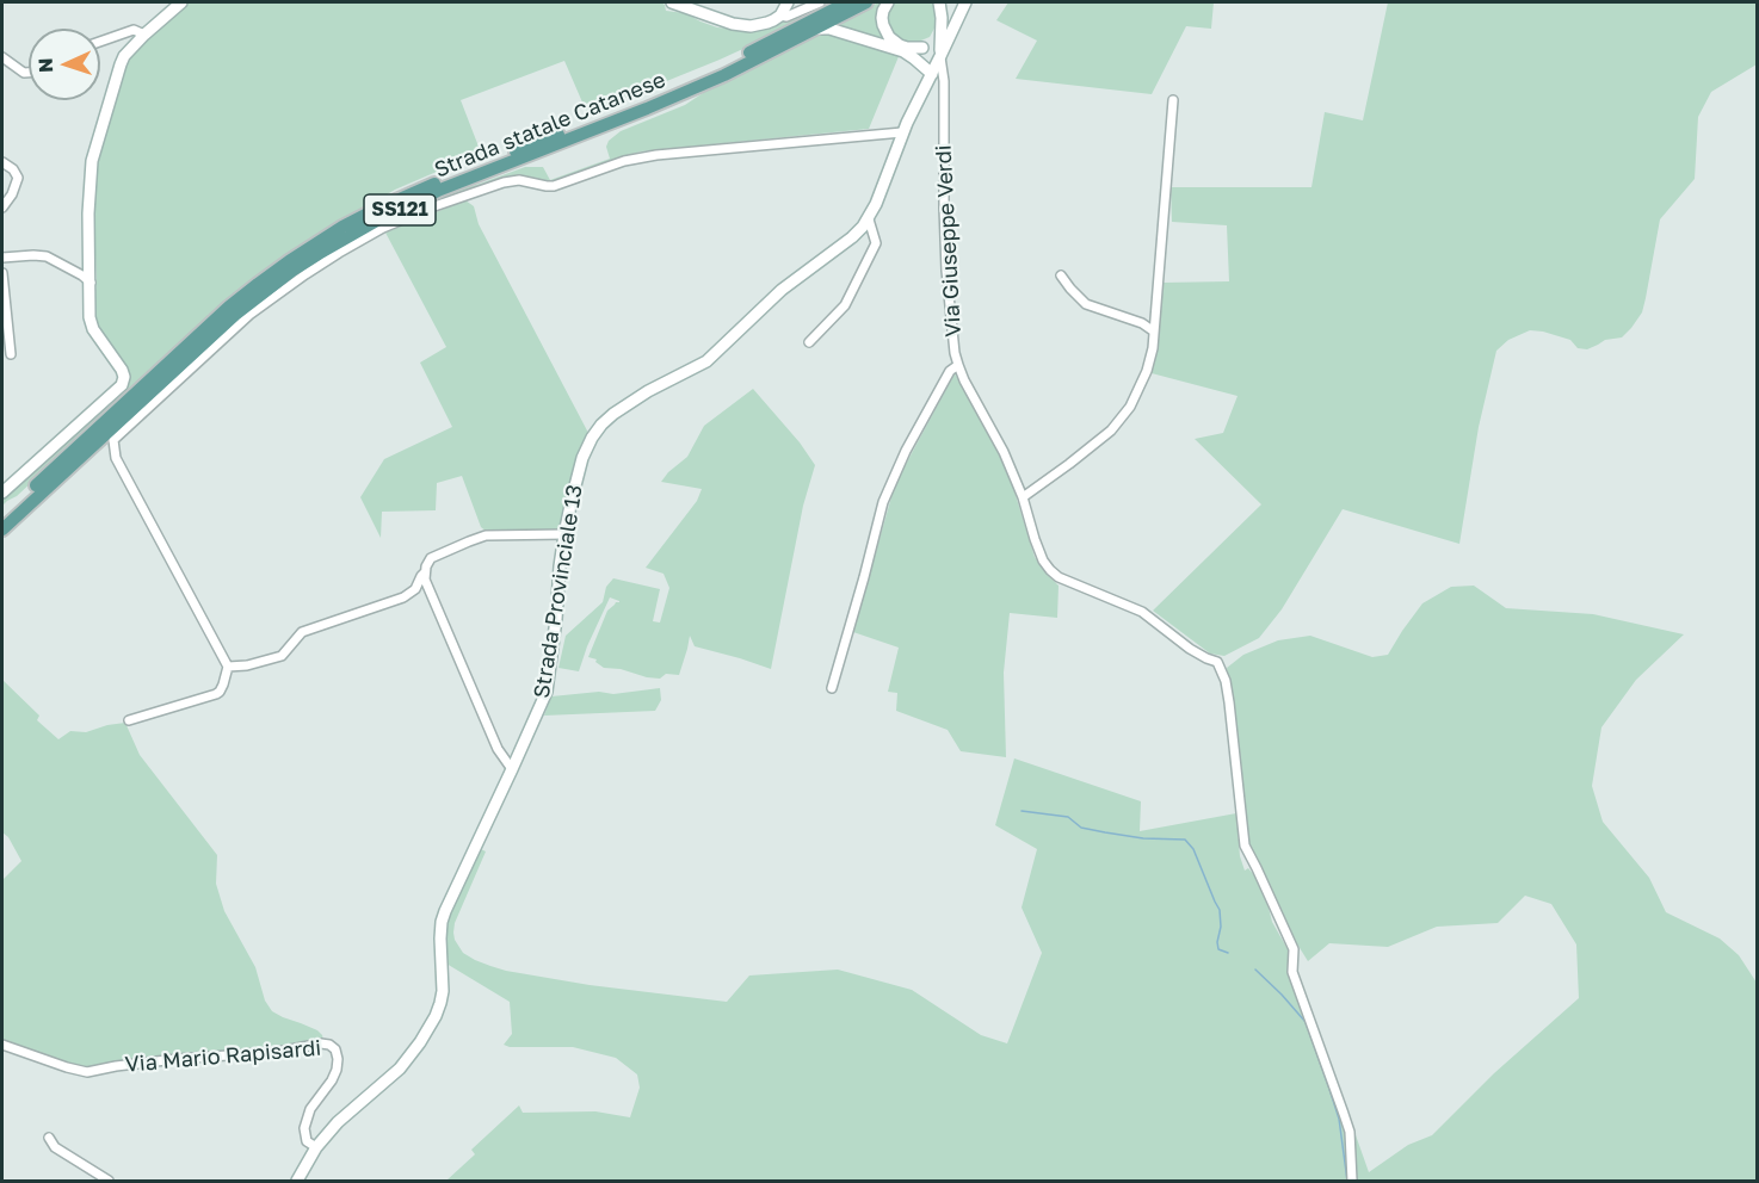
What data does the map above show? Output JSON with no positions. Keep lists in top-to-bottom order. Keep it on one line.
{"streets":{"main road":["Strada statale Catanese","SS121","Strada Provinciale 13"],"street":["Via Giuseppe Verdi","Via Mario Rapisardi"]},"crossings":[["Via Giuseppe Verdi","Strada Provinciale 13"],["Strada Provinciale 13","Via Mario Rapisardi"]],"north":"left"}
